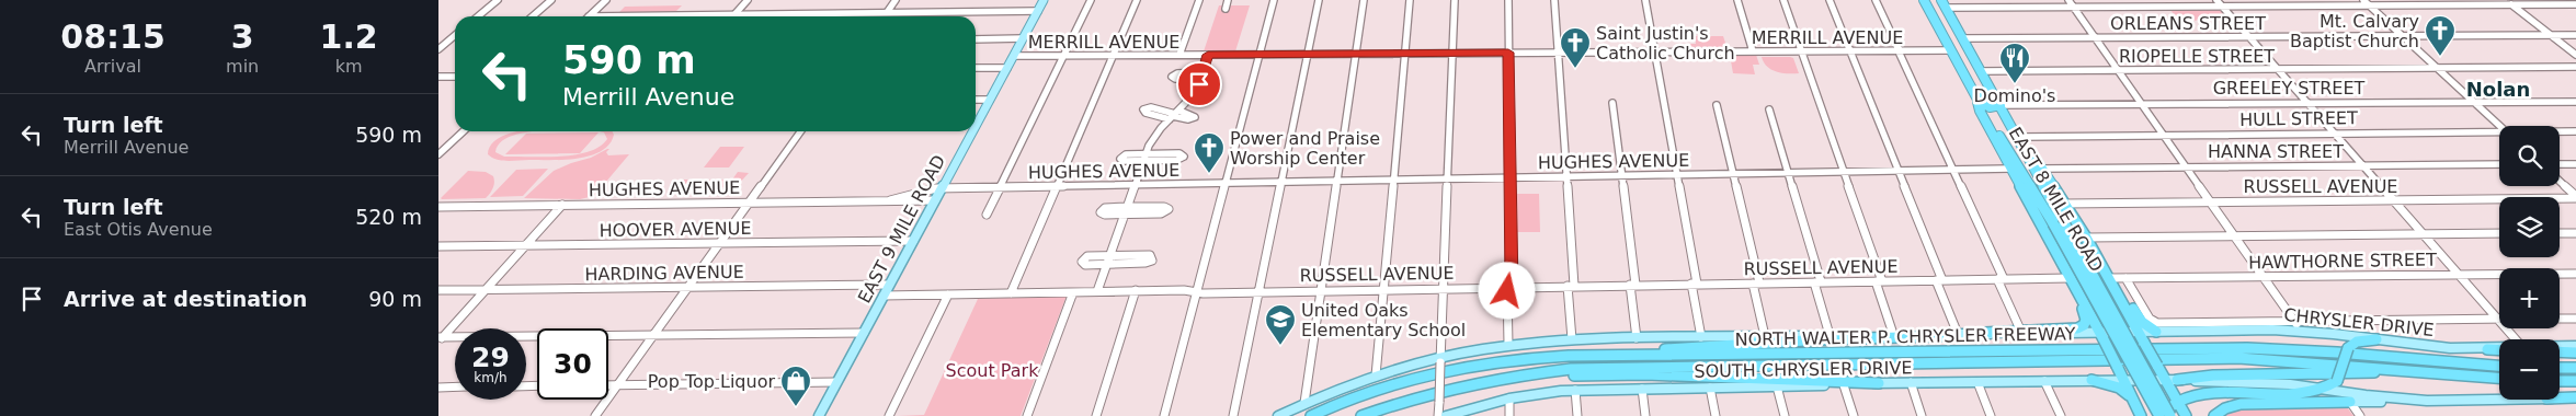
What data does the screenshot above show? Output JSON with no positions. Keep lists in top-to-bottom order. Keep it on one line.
{"streets":{"highway":["EAST 8 MILE ROAD","NORTH WALTER P. CHRYSLER FREEWAY"],"main road":["EAST 9 MILE ROAD","CHRYSLER DRIVE","SOUTH CHRYSLER DRIVE"],"street":["ORLEANS STREET","MERRILL AVENUE","RIOPELLE STREET","GREELEY STREET","HULL STREET","HANNA STREET","HUGHES AVENUE","RUSSELL AVENUE","HOOVER AVENUE","HAWTHORNE STREET","HARDING AVENUE"]},"crossings":[["ORLEANS STREET","EAST 8 MILE ROAD"],["MERRILL AVENUE","EAST 8 MILE ROAD"],["MERRILL AVENUE","EAST 9 MILE ROAD"],["RIOPELLE STREET","EAST 8 MILE ROAD"],["GREELEY STREET","EAST 8 MILE ROAD"],["HULL STREET","EAST 8 MILE ROAD"],["HANNA STREET","EAST 8 MILE ROAD"],["HUGHES AVENUE","EAST 9 MILE ROAD"],["RUSSELL AVENUE","EAST 8 MILE ROAD"],["RUSSELL AVENUE","EAST 9 MILE ROAD"],["EAST 8 MILE ROAD","HAWTHORNE STREET"],["EAST 8 MILE ROAD","CHRYSLER DRIVE"],["HOOVER AVENUE","EAST 9 MILE ROAD"],["EAST 9 MILE ROAD","HARDING AVENUE"]],"districts":["Nolan"],"parks":["Scout Park"],"places":{"church":["Mt. Calvary Baptist Church","Saint Justin's Catholic Church","Power and Praise Worship Center"],"restaurant":["Domino's"],"school or university":["United Oaks Elementary School"],"shop":["Pop Top Liquor"]},"page":{"eta":["08:15","Arrival","3","min","1.2","km"],"turn":["590 m","Merrill Avenue"],"list":[{"name":"Turn left","note":"Merrill Avenue","value":"590 m"},{"name":"Turn left","note":"East Otis Avenue","value":"520 m"},{"name":"Arrive at destination","value":"90 m"}],"map_buttons":["+","−"],"speed":"29 km/h","limit":"30"}}
